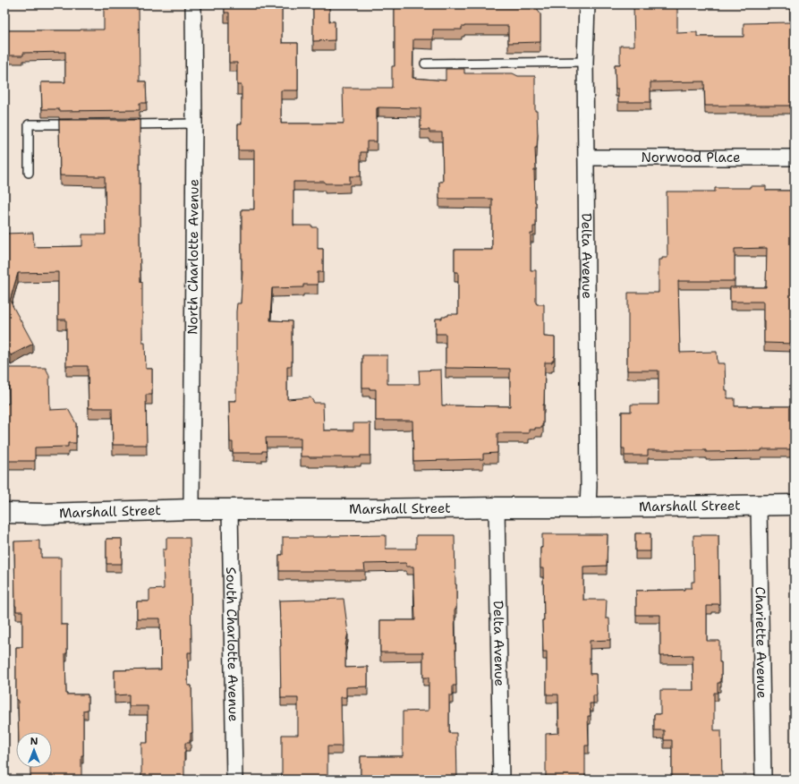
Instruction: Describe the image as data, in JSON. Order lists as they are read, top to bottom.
{
  "streets": {
    "street": [
      "Norwood Place",
      "Delta Avenue",
      "North Charlotte Avenue",
      "Marshall Street",
      "Chariette Avenue",
      "South Charlotte Avenue"
    ]
  },
  "crossings": [
    ["Norwood Place", "Delta Avenue"],
    ["Delta Avenue", "Marshall Street"],
    ["North Charlotte Avenue", "Marshall Street"],
    ["Marshall Street", "Chariette Avenue"],
    ["Marshall Street", "South Charlotte Avenue"]
  ],
  "north": "top"
}
